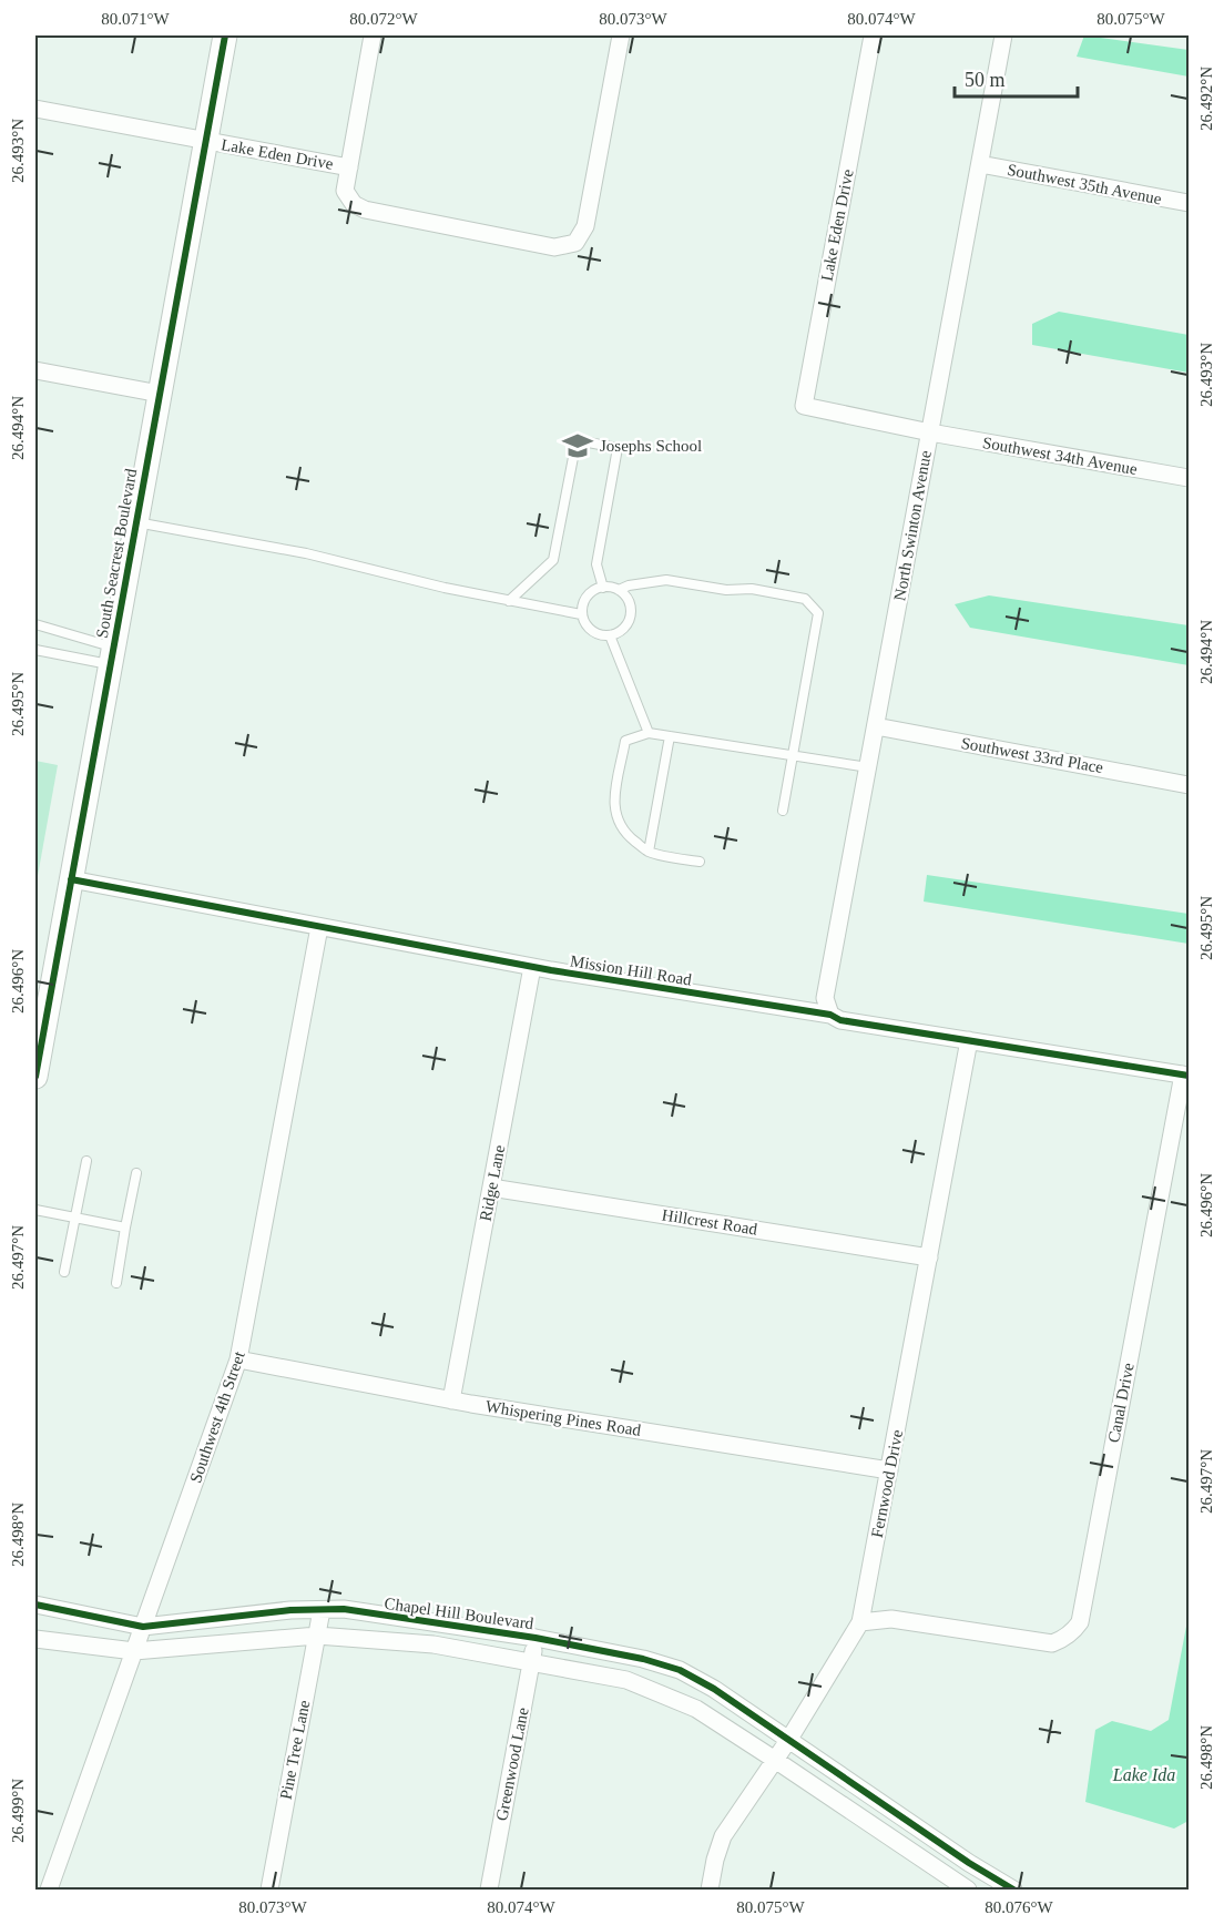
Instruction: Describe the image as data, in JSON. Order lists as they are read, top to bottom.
{
  "streets": {
    "street": [
      "Lake Eden Drive",
      "Southwest 35th Avenue",
      "Southwest 34th Avenue",
      "North Swinton Avenue",
      "South Seacrest Boulevard",
      "Southwest 33rd Place",
      "Mission Hill Road",
      "Ridge Lane",
      "Hillcrest Road",
      "Canal Drive",
      "Southwest 4th Street",
      "Whispering Pines Road",
      "Fernwood Drive",
      "Chapel Hill Boulevard",
      "Pine Tree Lane",
      "Greenwood Lane"
    ]
  },
  "crossings": [
    ["Lake Eden Drive", "Southwest 34th Avenue"],
    ["Lake Eden Drive", "North Swinton Avenue"],
    ["Lake Eden Drive", "South Seacrest Boulevard"],
    ["Southwest 35th Avenue", "North Swinton Avenue"],
    ["Southwest 34th Avenue", "North Swinton Avenue"],
    ["North Swinton Avenue", "Southwest 33rd Place"],
    ["North Swinton Avenue", "Mission Hill Road"],
    ["South Seacrest Boulevard", "Mission Hill Road"],
    ["Mission Hill Road", "Ridge Lane"],
    ["Mission Hill Road", "Canal Drive"],
    ["Mission Hill Road", "Southwest 4th Street"],
    ["Mission Hill Road", "Fernwood Drive"],
    ["Ridge Lane", "Hillcrest Road"],
    ["Ridge Lane", "Whispering Pines Road"],
    ["Hillcrest Road", "Fernwood Drive"],
    ["Canal Drive", "Fernwood Drive"],
    ["Southwest 4th Street", "Whispering Pines Road"],
    ["Southwest 4th Street", "Chapel Hill Boulevard"],
    ["Whispering Pines Road", "Fernwood Drive"],
    ["Fernwood Drive", "Chapel Hill Boulevard"],
    ["Chapel Hill Boulevard", "Pine Tree Lane"],
    ["Chapel Hill Boulevard", "Greenwood Lane"]
  ],
  "water": ["Lake Ida"],
  "places": {
    "school or university": ["Josephs School"]
  },
  "scale_bar": "50 m",
  "coordinates": [
    "80.071°W",
    "80.072°W",
    "80.073°W",
    "80.074°W",
    "80.075°W",
    "26.492°N",
    "26.493°N",
    "26.494°N",
    "26.495°N",
    "26.496°N",
    "26.497°N",
    "26.498°N",
    "26.499°N",
    "80.076°W"
  ]
}
